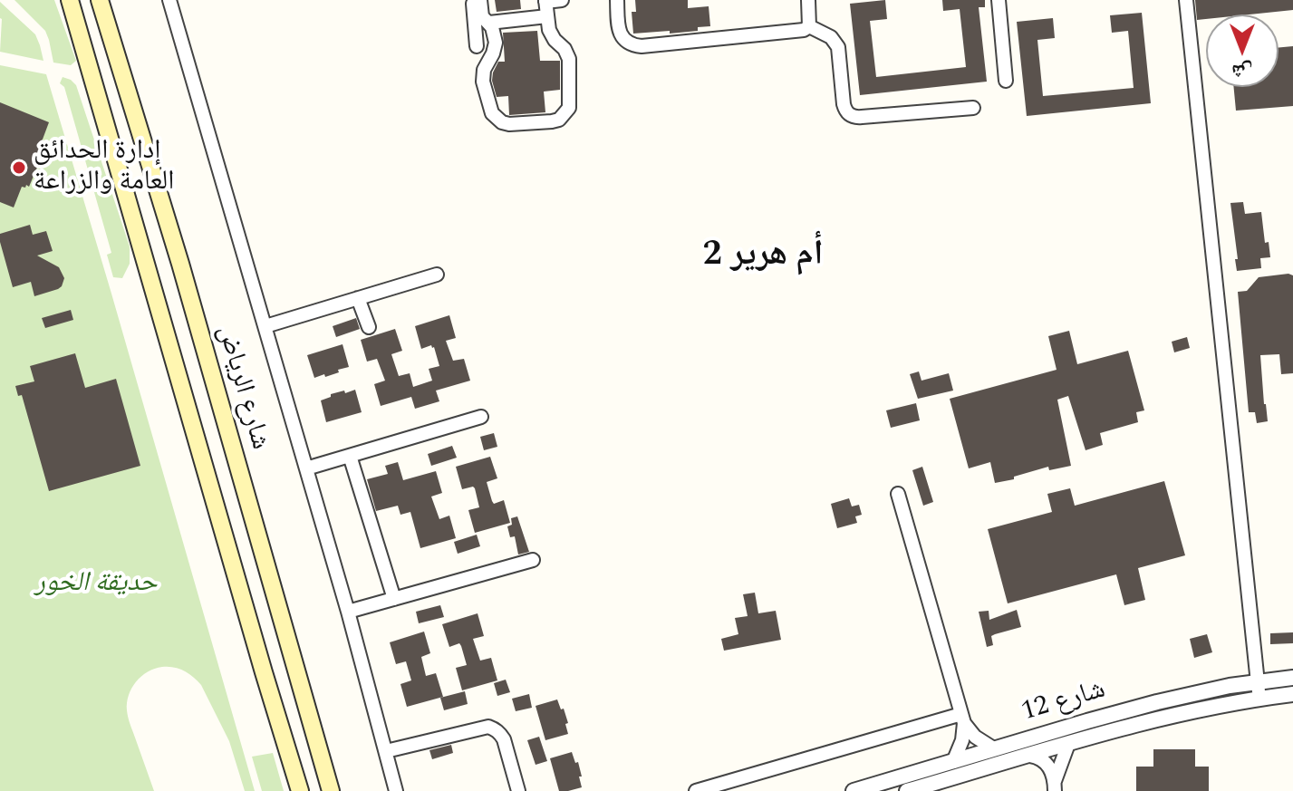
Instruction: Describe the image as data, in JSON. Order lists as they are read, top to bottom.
{
  "streets": {
    "main road": ["شارع الرياض"],
    "street": ["شارع 12"]
  },
  "districts": ["أم هرير 2"],
  "parks": ["حديقة الخور"],
  "places": ["إدارة الحدائق العامة والزراعة"],
  "north": "bottom"
}
